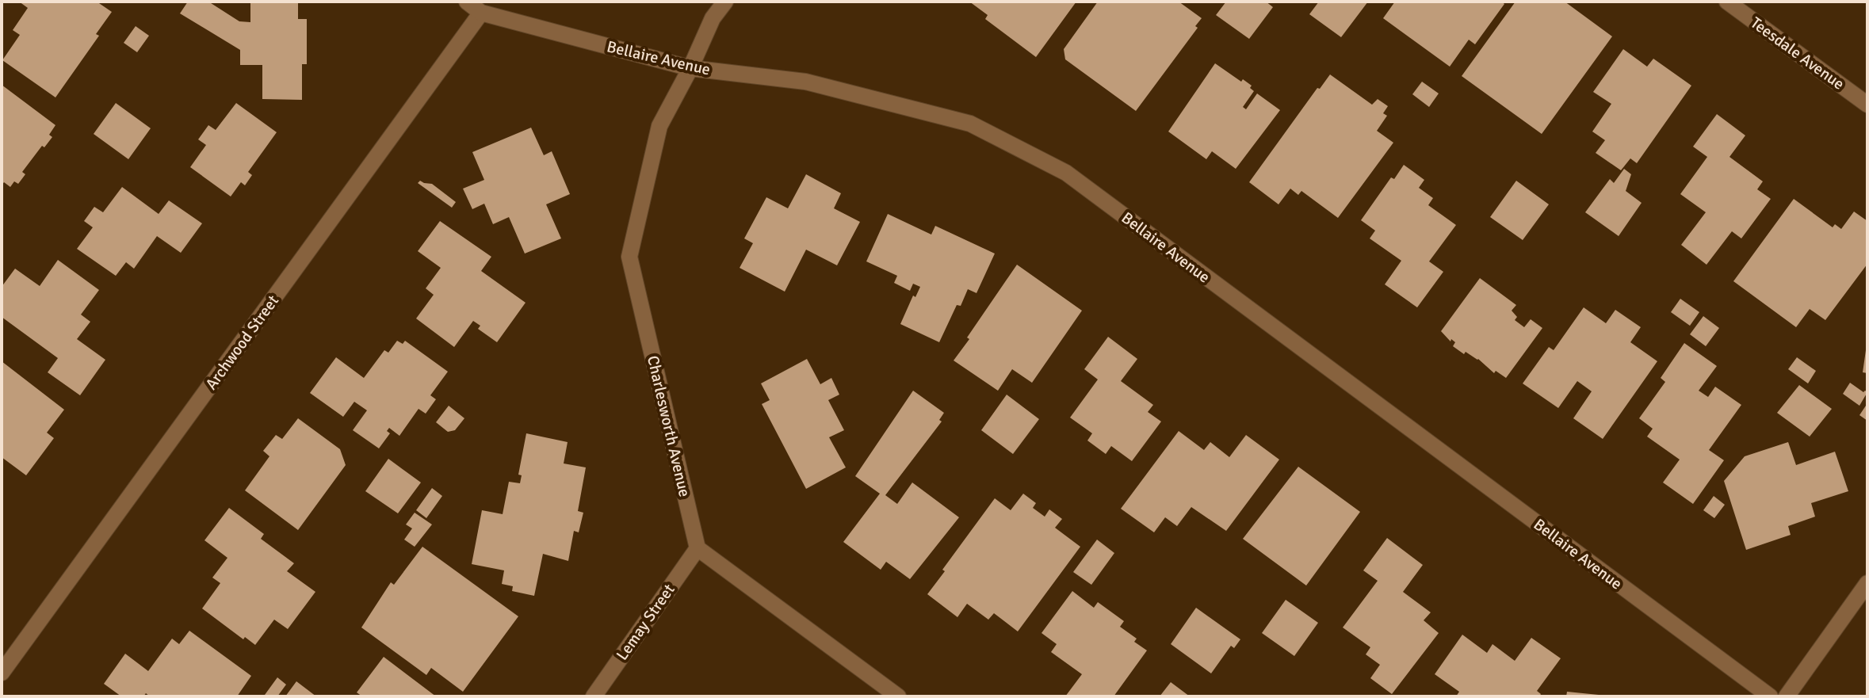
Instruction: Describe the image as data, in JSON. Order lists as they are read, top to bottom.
{
  "streets": {
    "street": [
      "Teesdale Avenue",
      "Bellaire Avenue",
      "Archwood Street",
      "Charlesworth Avenue",
      "Lemay Street"
    ]
  },
  "crossings": [
    ["Bellaire Avenue", "Archwood Street"],
    ["Bellaire Avenue", "Charlesworth Avenue"],
    ["Charlesworth Avenue", "Lemay Street"]
  ]
}
